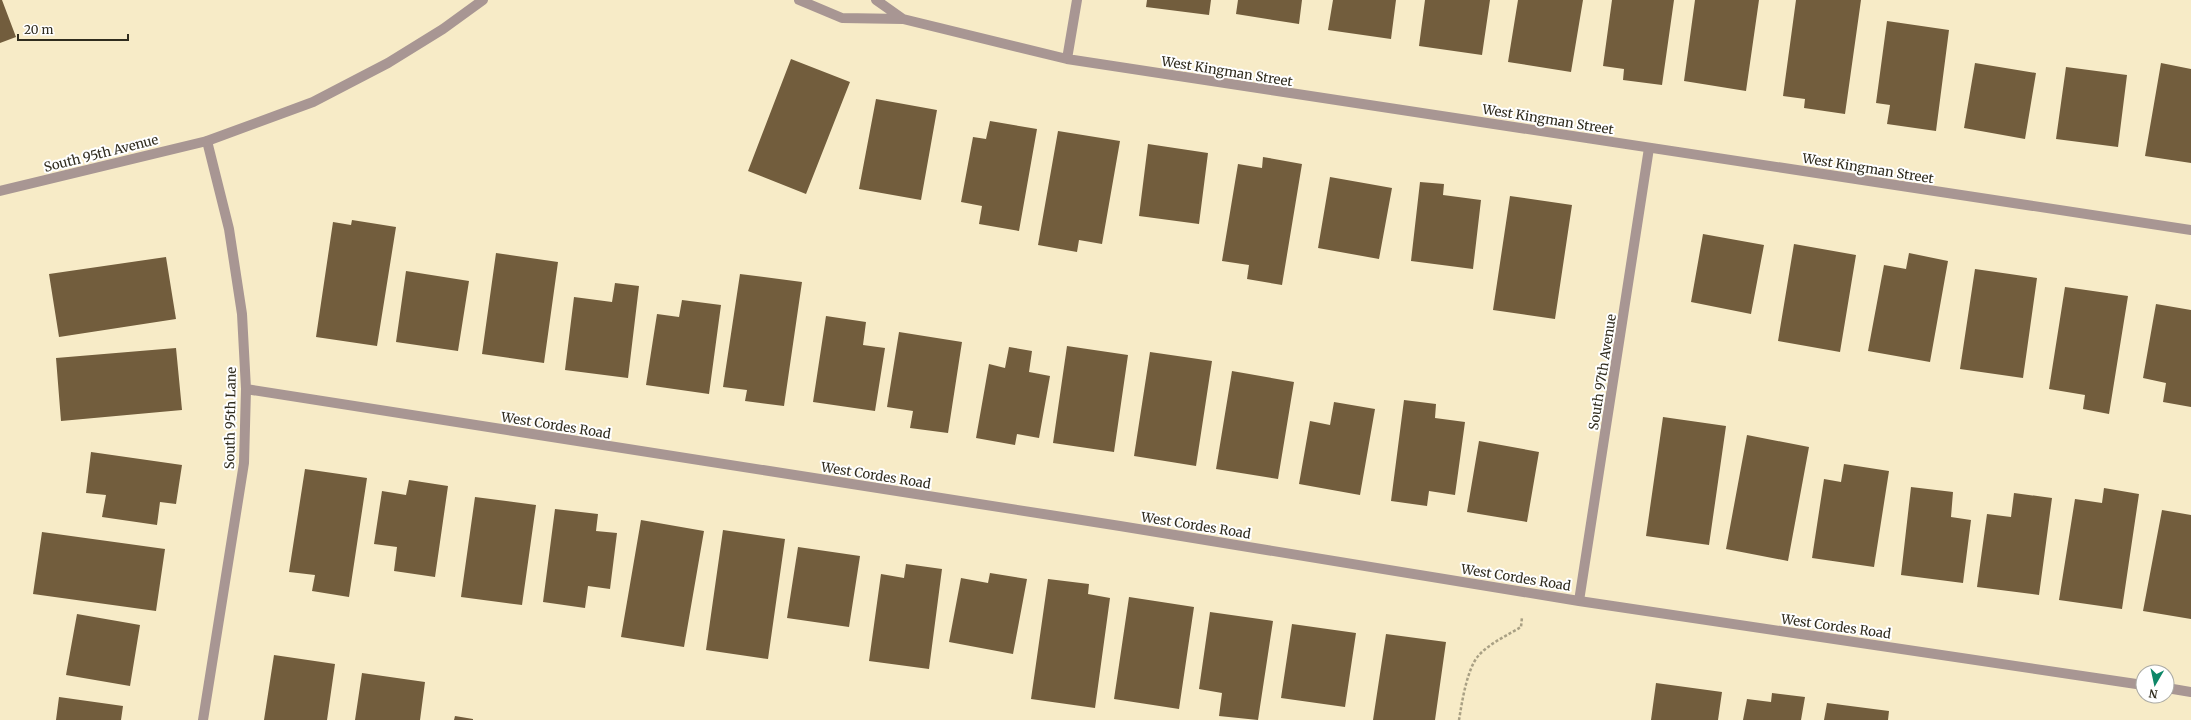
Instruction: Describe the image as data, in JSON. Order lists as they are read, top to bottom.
{
  "streets": {
    "street": [
      "West Kingman Street",
      "South 95th Avenue",
      "South 97th Avenue",
      "South 95th Lane",
      "West Cordes Road"
    ]
  },
  "crossings": [
    ["West Kingman Street", "South 97th Avenue"],
    ["South 95th Avenue", "South 95th Lane"],
    ["South 97th Avenue", "West Cordes Road"],
    ["South 95th Lane", "West Cordes Road"]
  ],
  "scale_bar": "20 m",
  "north": "bottom"
}
